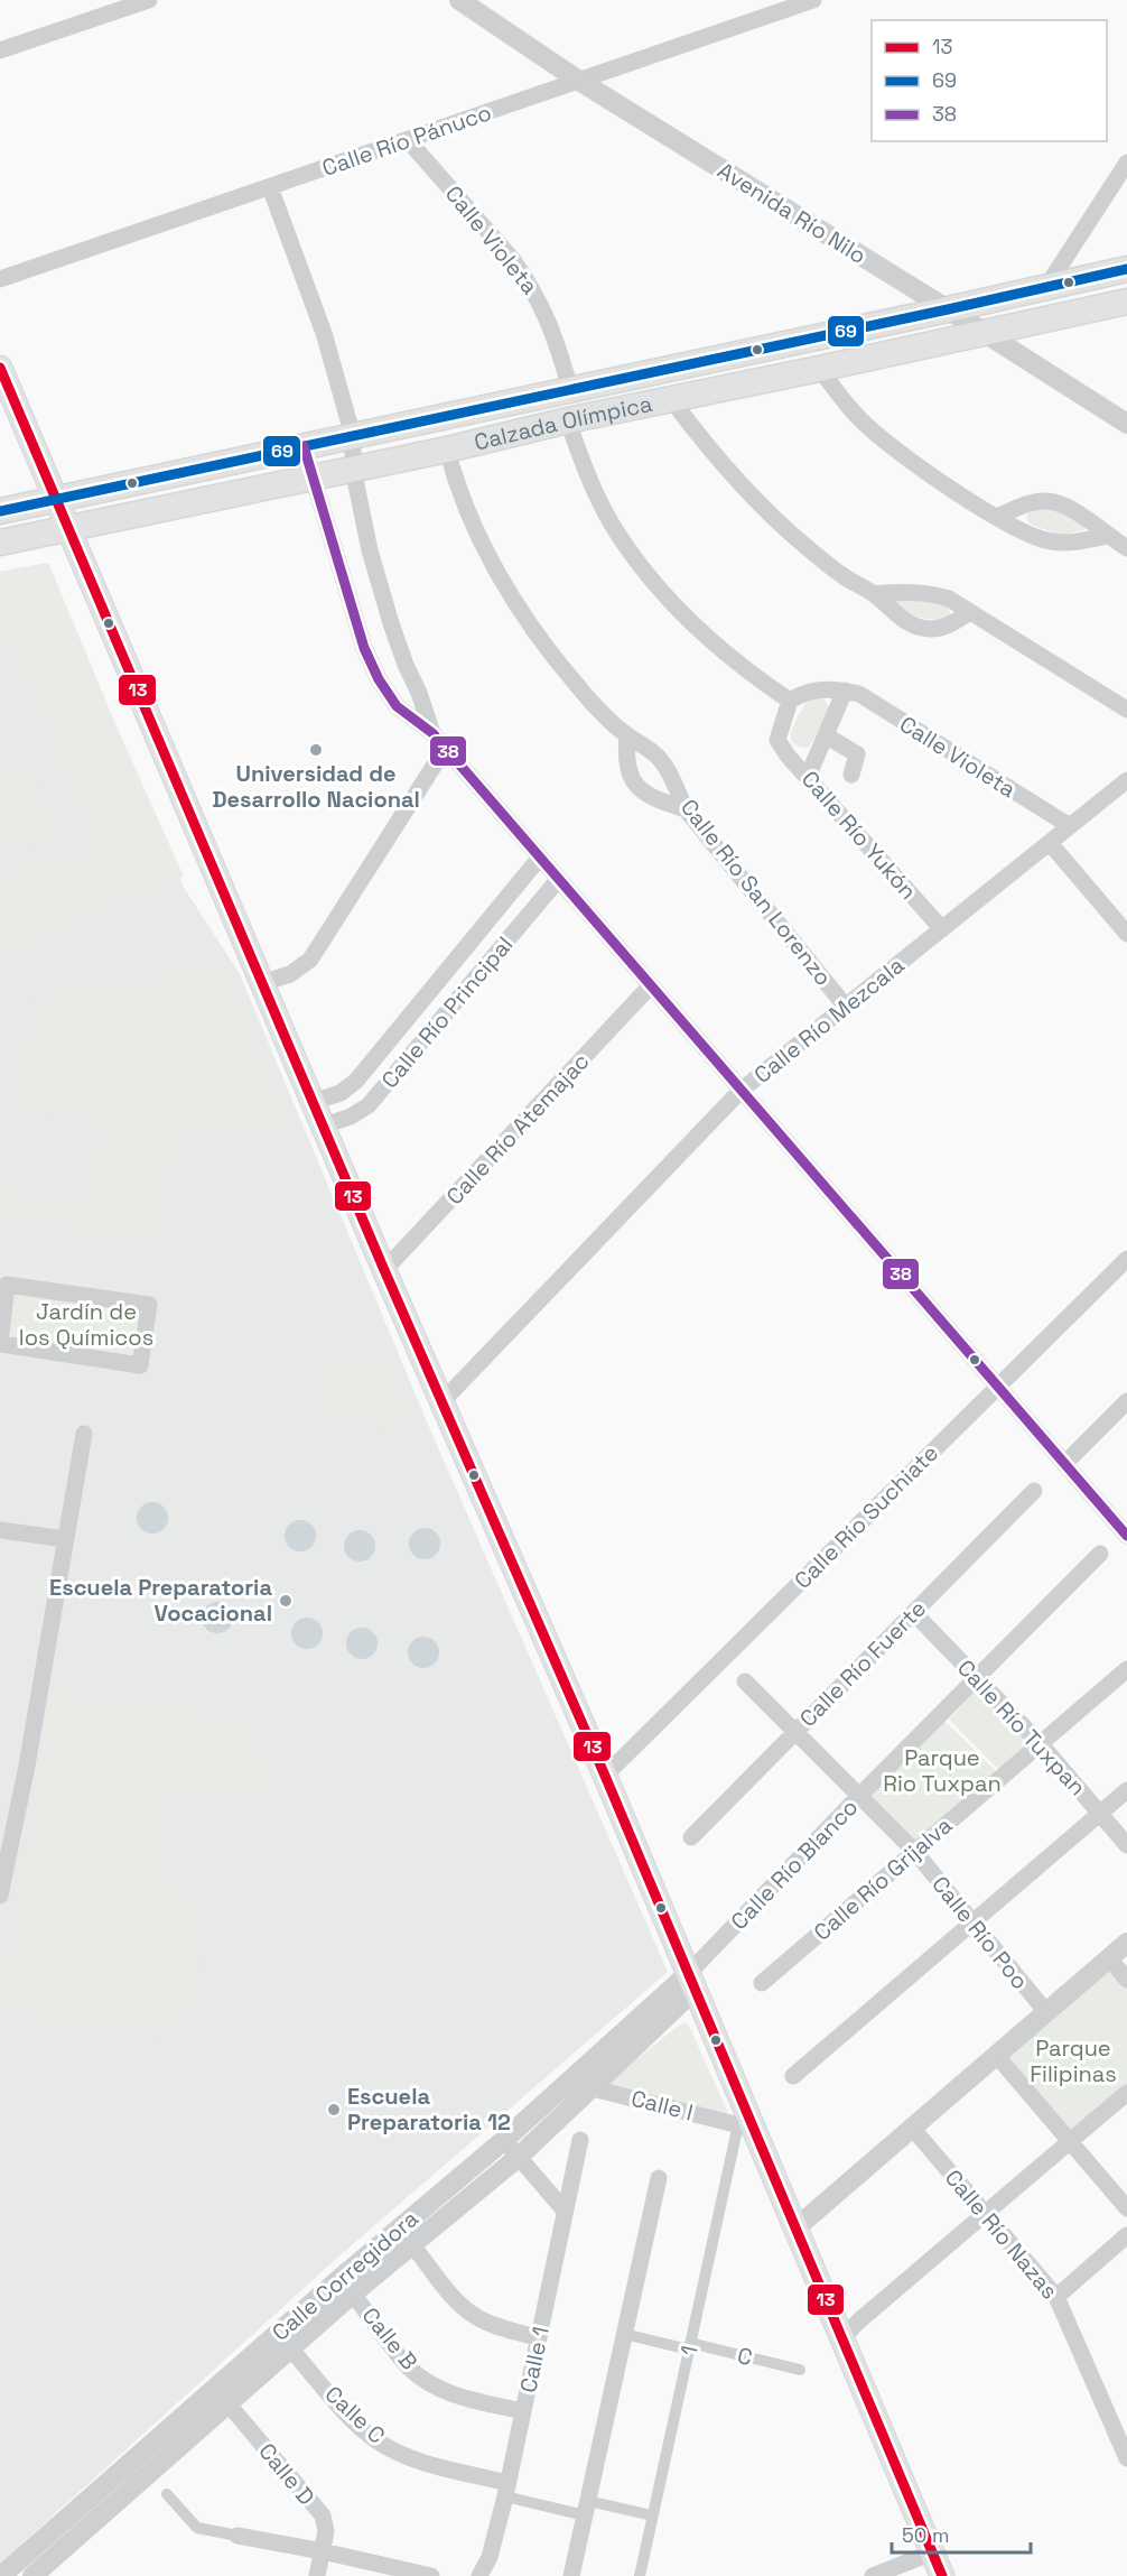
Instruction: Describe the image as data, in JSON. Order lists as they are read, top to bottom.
{
  "streets": {
    "main road": ["Calzada Olímpica"],
    "street": [
      "Calle Río Pánuco",
      "Avenida Río Nilo",
      "Calle Violeta",
      "Calle Río Yukón",
      "Calle Río San Lorenzo",
      "Calle Río Principal",
      "Calle Río Mezcala",
      "Calle Río Atemajac",
      "Calle Río Suchiate",
      "Calle Río Fuerte",
      "Calle Río Tuxpan",
      "Calle Río Blanco",
      "Calle Río Grijalva",
      "Calle Río Poo",
      "Calle I",
      "Calle Río Nazas",
      "Calle Corregidora",
      "Calle B",
      "1",
      "C",
      "Calle 1",
      "Calle C",
      "Calle D"
    ]
  },
  "crossings": [
    ["Calle Río Pánuco", "Avenida Río Nilo"],
    ["Calle Río Pánuco", "Calle Violeta"],
    ["Avenida Río Nilo", "Calzada Olímpica"],
    ["Calle Violeta", "Calzada Olímpica"],
    ["Calle Violeta", "Calle Río Mezcala"],
    ["Calzada Olímpica", "Calle Río San Lorenzo"],
    ["Calle Río Yukón", "Calle Río Mezcala"],
    ["Calle Río San Lorenzo", "Calle Río Mezcala"],
    ["Calle Río Fuerte", "Calle Río Tuxpan"],
    ["Calle Río Fuerte", "Calle Río Poo"],
    ["Calle Río Tuxpan", "Calle Río Blanco"],
    ["Calle Río Tuxpan", "Calle Río Grijalva"],
    ["Calle Río Blanco", "Calle Río Poo"],
    ["Calle Río Blanco", "Calle Corregidora"],
    ["Calle Río Grijalva", "Calle Río Poo"],
    ["Calle I", "Calle Corregidora"],
    ["Calle I", "1"],
    ["Calle Corregidora", "Calle B"],
    ["Calle Corregidora", "Calle C"],
    ["Calle Corregidora", "Calle D"],
    ["Calle B", "Calle 1"],
    ["1", "C"],
    ["Calle 1", "Calle C"]
  ],
  "parks": ["Jardín de los Químicos", "Parque Rio Tuxpan", "Parque Filipinas"],
  "places": ["Universidad de Desarrollo Nacional", "Escuela Preparatoria Vocacional", "Escuela Preparatoria 12"],
  "lines": ["transit line 69", "transit line 13", "transit line 38"],
  "legend": ["13", "69", "38"],
  "scale_bar": "50 m"
}
